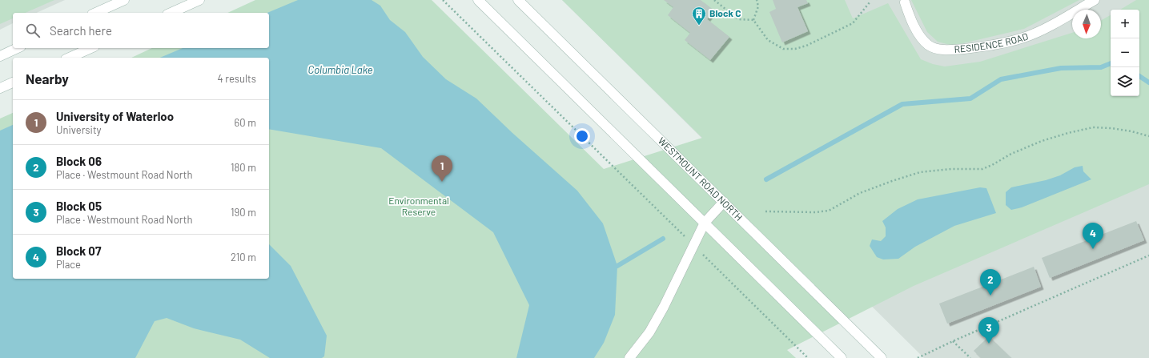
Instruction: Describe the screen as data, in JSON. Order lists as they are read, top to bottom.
{
  "streets": {
    "main road": ["RESIDENCE ROAD", "WESTMOUNT ROAD NORTH"]
  },
  "water": ["Columbia Lake"],
  "parks": ["Environmental Reserve"],
  "places": {
    "building": ["Block C"]
  },
  "north": "bottom",
  "page": {
    "map_buttons": ["+", "−"],
    "search": "Search here",
    "heading": ["Nearby", "4 results"],
    "list": [
      {
        "mark": "1",
        "name": "University of Waterloo",
        "note": "University",
        "value": "60 m"
      },
      {
        "mark": "2",
        "name": "Block 06",
        "note": "Place · Westmount Road North",
        "value": "180 m"
      },
      {
        "mark": "3",
        "name": "Block 05",
        "note": "Place · Westmount Road North",
        "value": "190 m"
      },
      {
        "mark": "4",
        "name": "Block 07",
        "note": "Place",
        "value": "210 m"
      }
    ],
    "pins": [
      "1",
      "4",
      "2",
      "3"
    ]
  }
}
